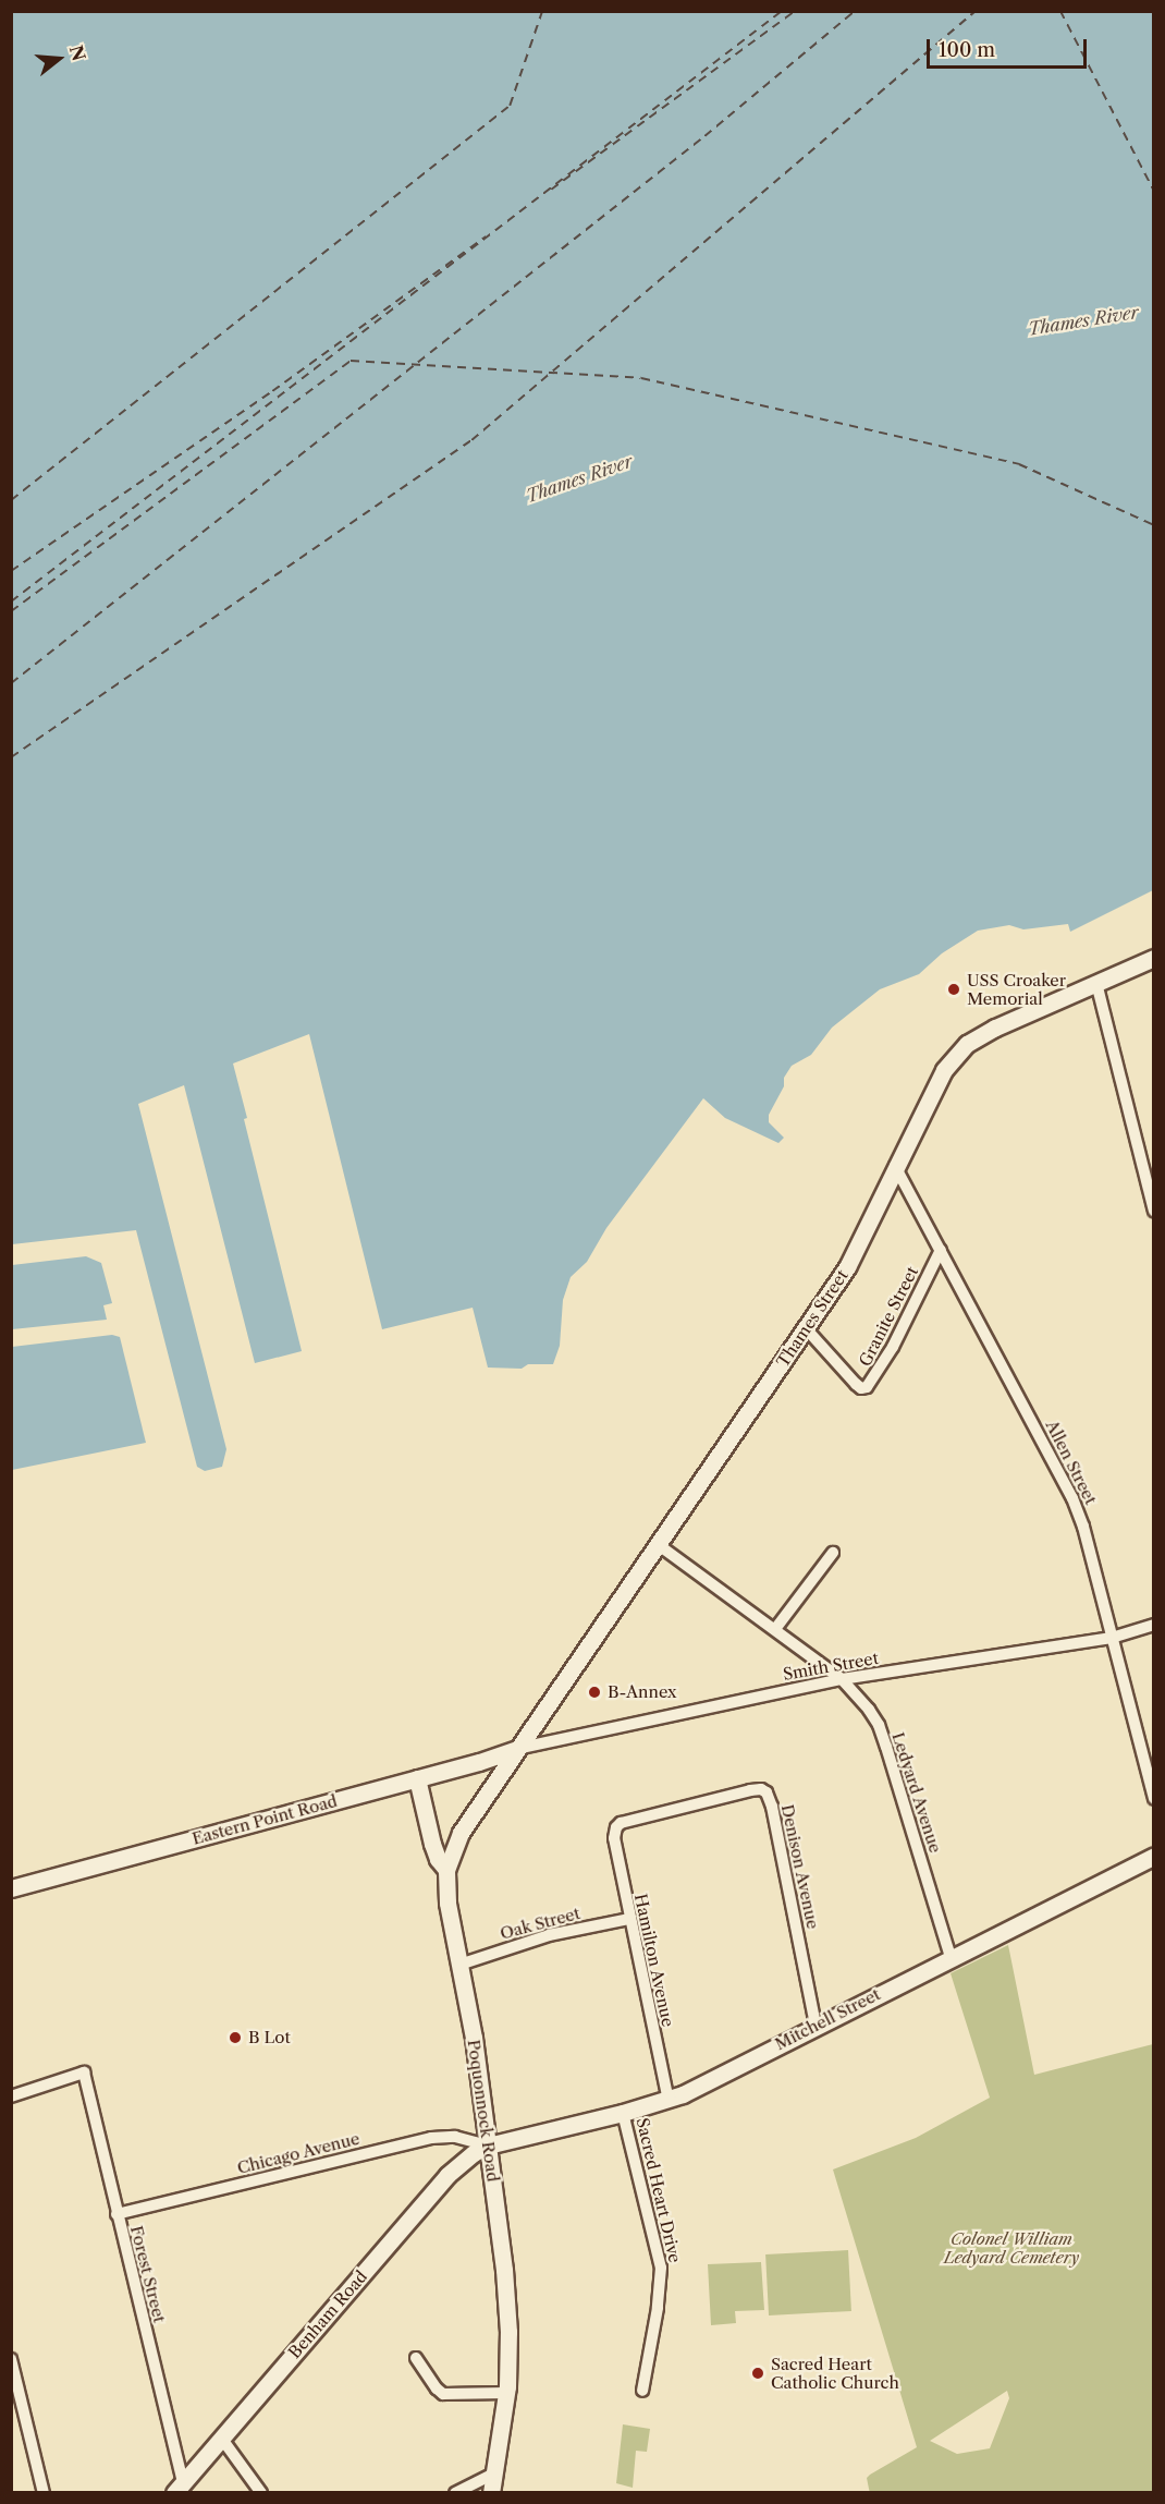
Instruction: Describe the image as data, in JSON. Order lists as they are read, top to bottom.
{
  "streets": {
    "main road": [
      "Thames Street",
      "Eastern Point Road",
      "Mitchell Street",
      "Poquonnock Road",
      "Benham Road"
    ],
    "street": [
      "Granite Street",
      "Allen Street",
      "Smith Street",
      "Ledyard Avenue",
      "Denison Avenue",
      "Oak Street",
      "Hamilton Avenue",
      "Chicago Avenue",
      "Sacred Heart Drive",
      "Forest Street"
    ]
  },
  "crossings": [
    ["Granite Street", "Thames Street"],
    ["Granite Street", "Allen Street"],
    ["Thames Street", "Allen Street"],
    ["Thames Street", "Smith Street"],
    ["Thames Street", "Ledyard Avenue"],
    ["Thames Street", "Eastern Point Road"],
    ["Thames Street", "Poquonnock Road"],
    ["Allen Street", "Smith Street"],
    ["Smith Street", "Ledyard Avenue"],
    ["Smith Street", "Eastern Point Road"],
    ["Smith Street", "Poquonnock Road"],
    ["Ledyard Avenue", "Mitchell Street"],
    ["Eastern Point Road", "Poquonnock Road"],
    ["Denison Avenue", "Hamilton Avenue"],
    ["Denison Avenue", "Mitchell Street"],
    ["Oak Street", "Hamilton Avenue"],
    ["Oak Street", "Poquonnock Road"],
    ["Hamilton Avenue", "Mitchell Street"],
    ["Mitchell Street", "Poquonnock Road"],
    ["Mitchell Street", "Chicago Avenue"],
    ["Mitchell Street", "Sacred Heart Drive"],
    ["Mitchell Street", "Benham Road"],
    ["Poquonnock Road", "Chicago Avenue"],
    ["Poquonnock Road", "Benham Road"],
    ["Chicago Avenue", "Forest Street"],
    ["Chicago Avenue", "Benham Road"],
    ["Forest Street", "Benham Road"]
  ],
  "water": ["Thames River"],
  "parks": ["Colonel William Ledyard Cemetery"],
  "places": [
    "USS Croaker Memorial",
    "B-Annex",
    "B Lot",
    "Sacred Heart Catholic Church"
  ],
  "scale_bar": "100 m",
  "north": "right"
}
